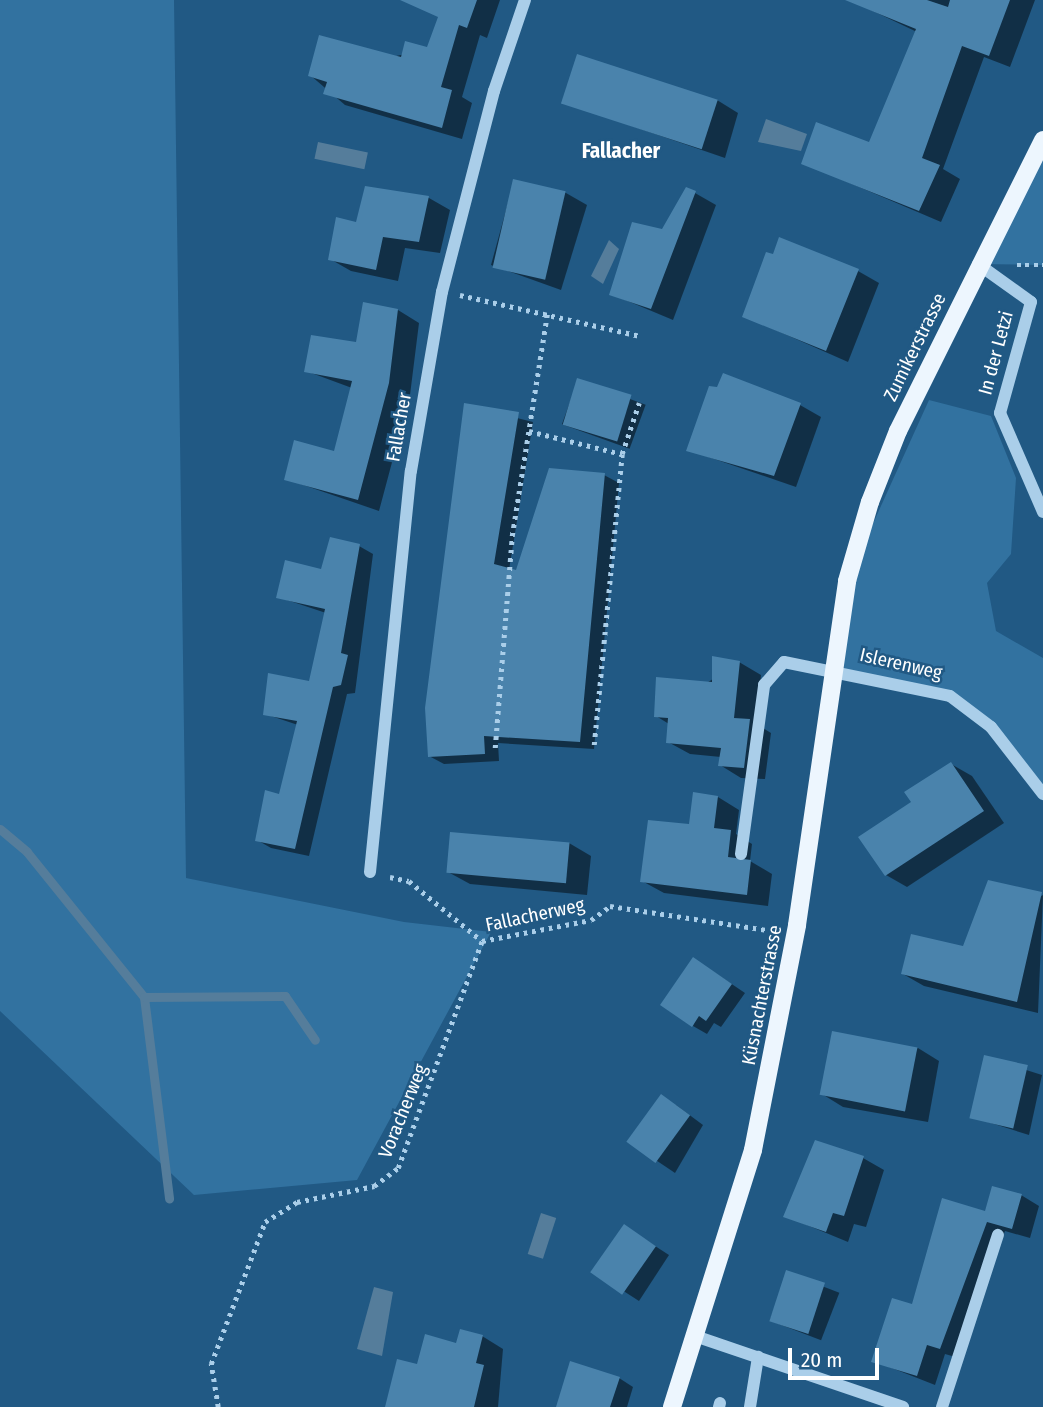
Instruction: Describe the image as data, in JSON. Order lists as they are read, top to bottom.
{
  "streets": {
    "main road": ["Zumikerstrasse", "Küsnachterstrasse"],
    "street": ["In der Letzi", "Fallacher", "Islerenweg"],
    "path": ["Fallacherweg", "Voracherweg"]
  },
  "crossings": [
    ["Zumikerstrasse", "In der Letzi"],
    ["Zumikerstrasse", "Küsnachterstrasse"],
    ["Fallacher", "Fallacherweg"],
    ["Islerenweg", "Küsnachterstrasse"],
    ["Fallacherweg", "Voracherweg"]
  ],
  "districts": ["Fallacher"],
  "scale_bar": "20 m"
}
